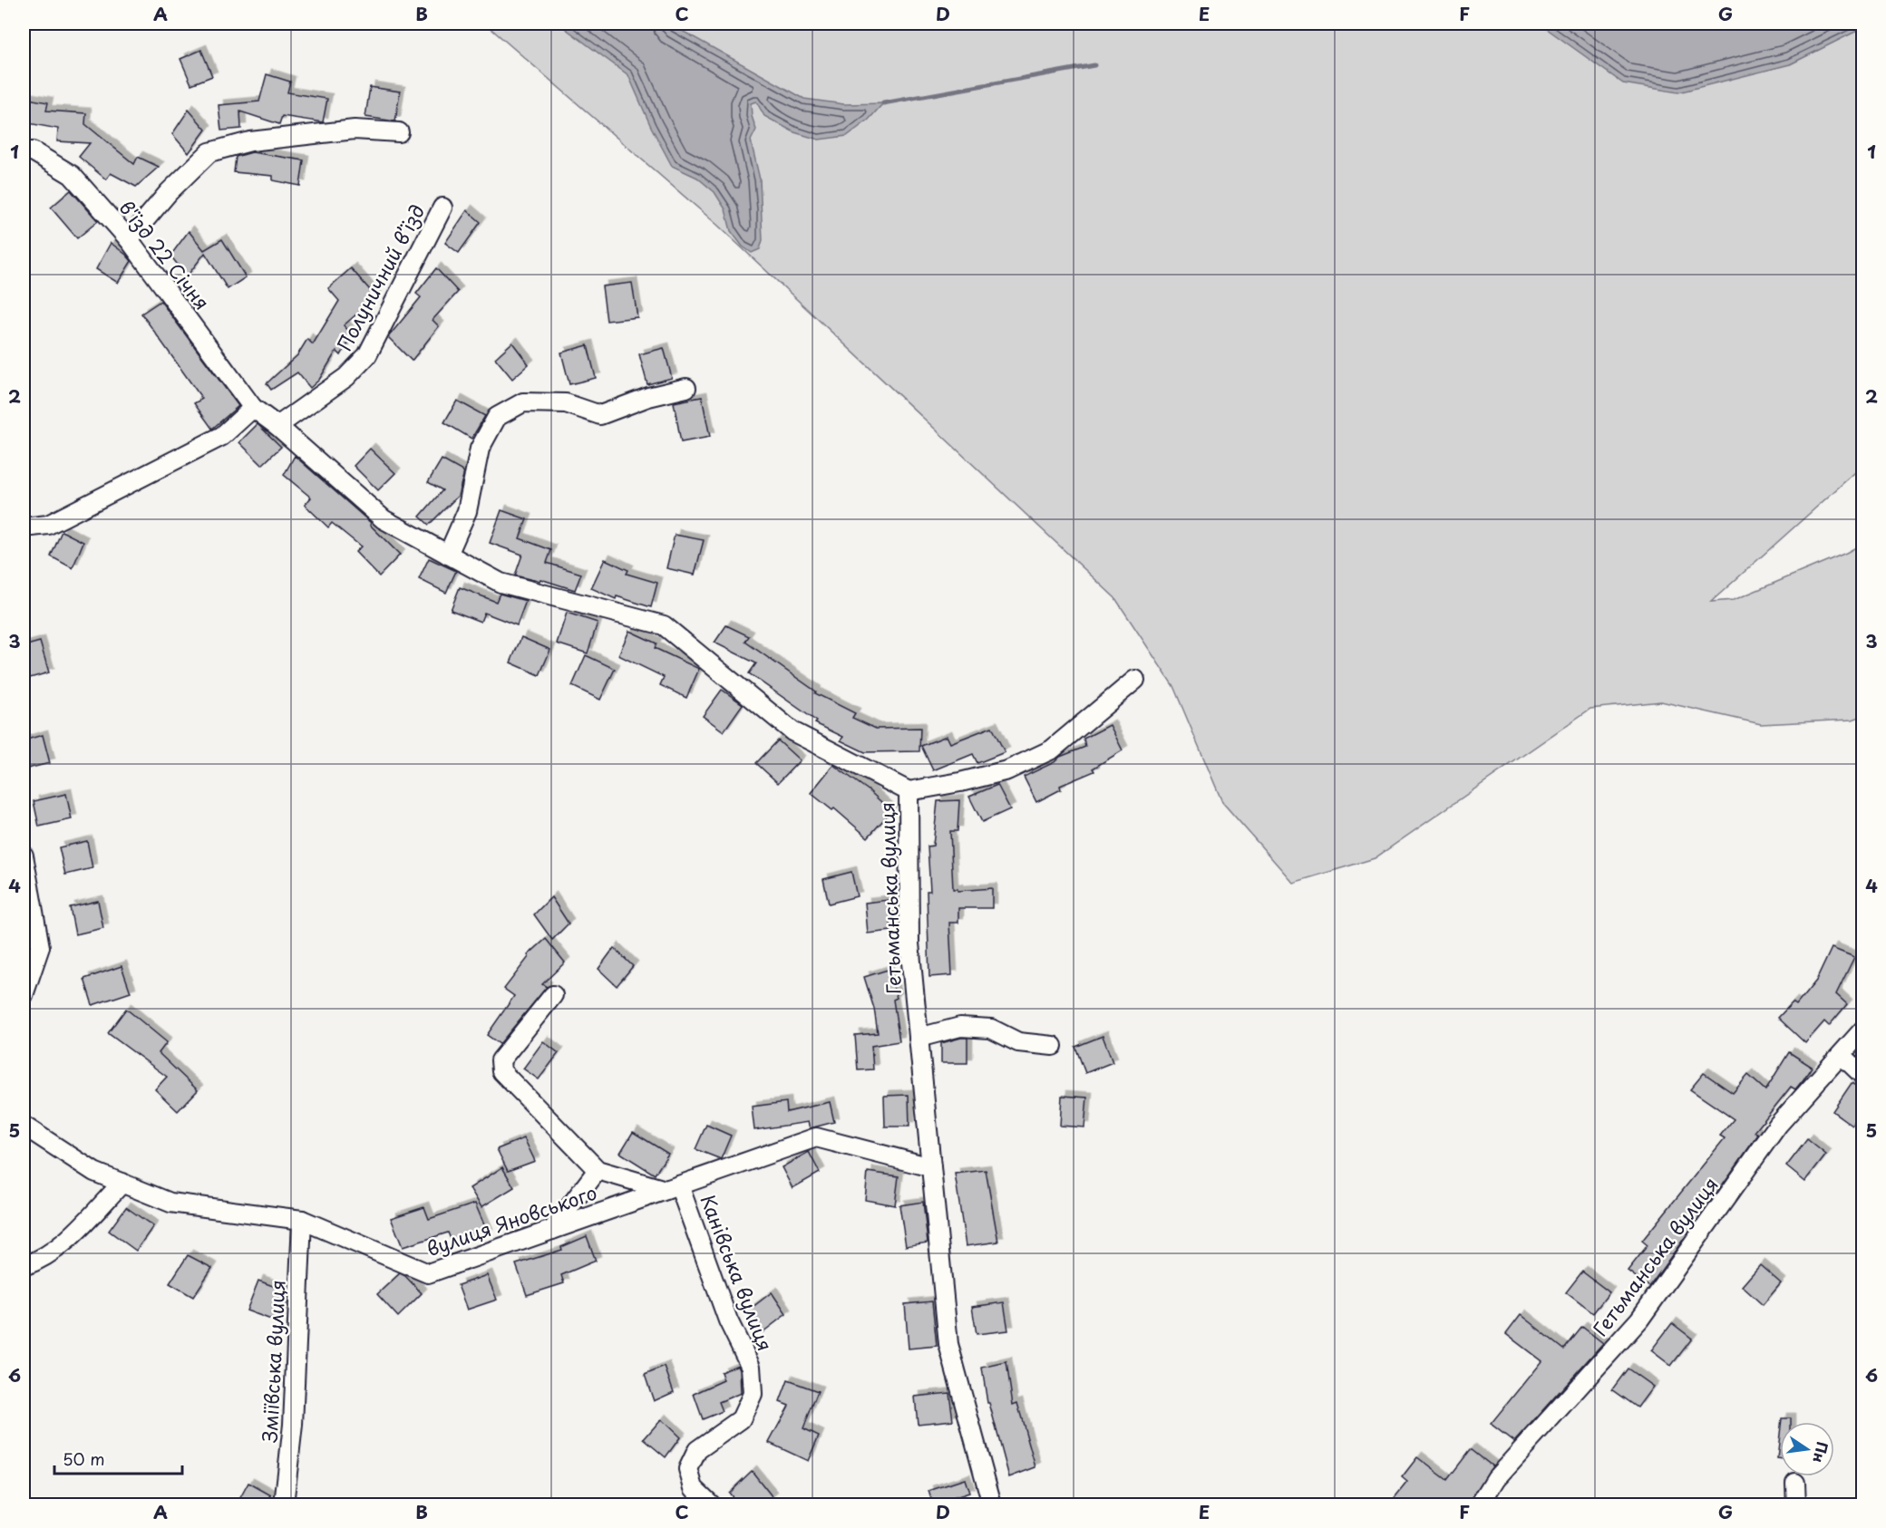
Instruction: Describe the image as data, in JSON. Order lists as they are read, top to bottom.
{
  "streets": {
    "street": [
      "в'їзд 22 Січня",
      "Полуничний в’їзд",
      "Гетьманська вулиця",
      "вулиця Яновського",
      "Канівська вулиця",
      "Зміївська вулиця"
    ]
  },
  "crossings": [
    ["в'їзд 22 Січня", "Гетьманська вулиця"],
    ["Полуничний в’їзд", "Гетьманська вулиця"],
    ["Гетьманська вулиця", "вулиця Яновського"],
    ["вулиця Яновського", "Канівська вулиця"],
    ["вулиця Яновського", "Зміївська вулиця"]
  ],
  "scale_bar": "50 m",
  "north": "right",
  "grid": {
    "columns": [
      "A",
      "B",
      "C",
      "D",
      "E",
      "F",
      "G"
    ],
    "rows": [
      "1",
      "2",
      "3",
      "4",
      "5",
      "6"
    ]
  }
}
